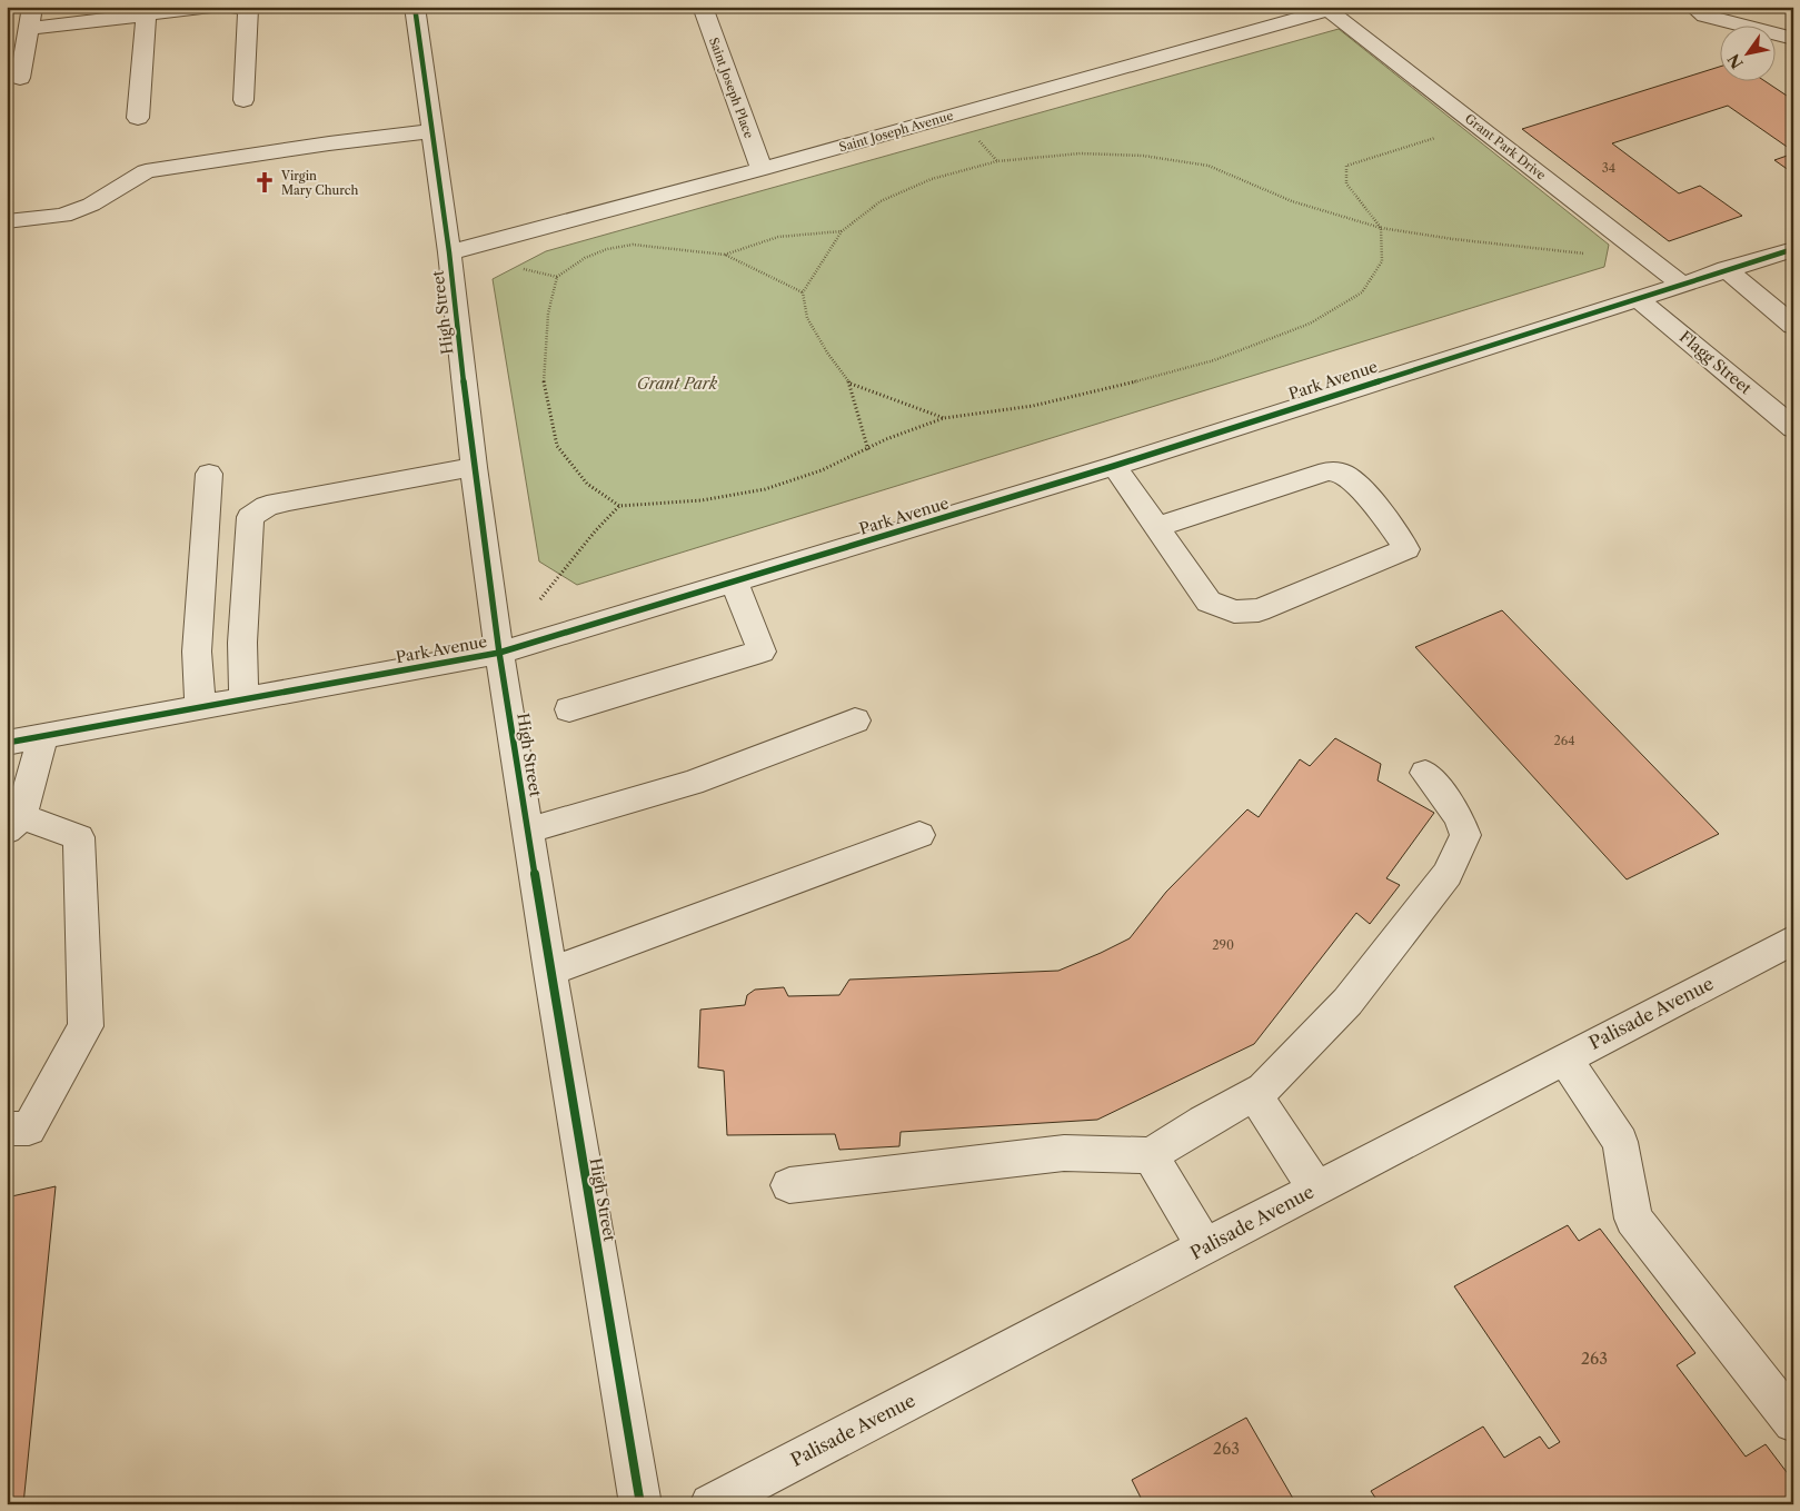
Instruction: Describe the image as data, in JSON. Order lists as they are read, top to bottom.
{
  "streets": {
    "street": [
      "Saint Joseph Place",
      "Saint Joseph Avenue",
      "Grant Park Drive",
      "High Street",
      "Flagg Street",
      "Park Avenue",
      "Palisade Avenue"
    ]
  },
  "crossings": [
    ["Saint Joseph Place", "Saint Joseph Avenue"],
    ["Saint Joseph Avenue", "Grant Park Drive"],
    ["Saint Joseph Avenue", "High Street"],
    ["Grant Park Drive", "Park Avenue"],
    ["High Street", "Park Avenue"],
    ["Flagg Street", "Park Avenue"]
  ],
  "parks": ["Grant Park"],
  "places": {
    "church": ["Virgin Mary Church"]
  },
  "house_numbers": [
    "34",
    "264",
    "290",
    "263",
    "263"
  ],
  "north": "bottom left"
}
